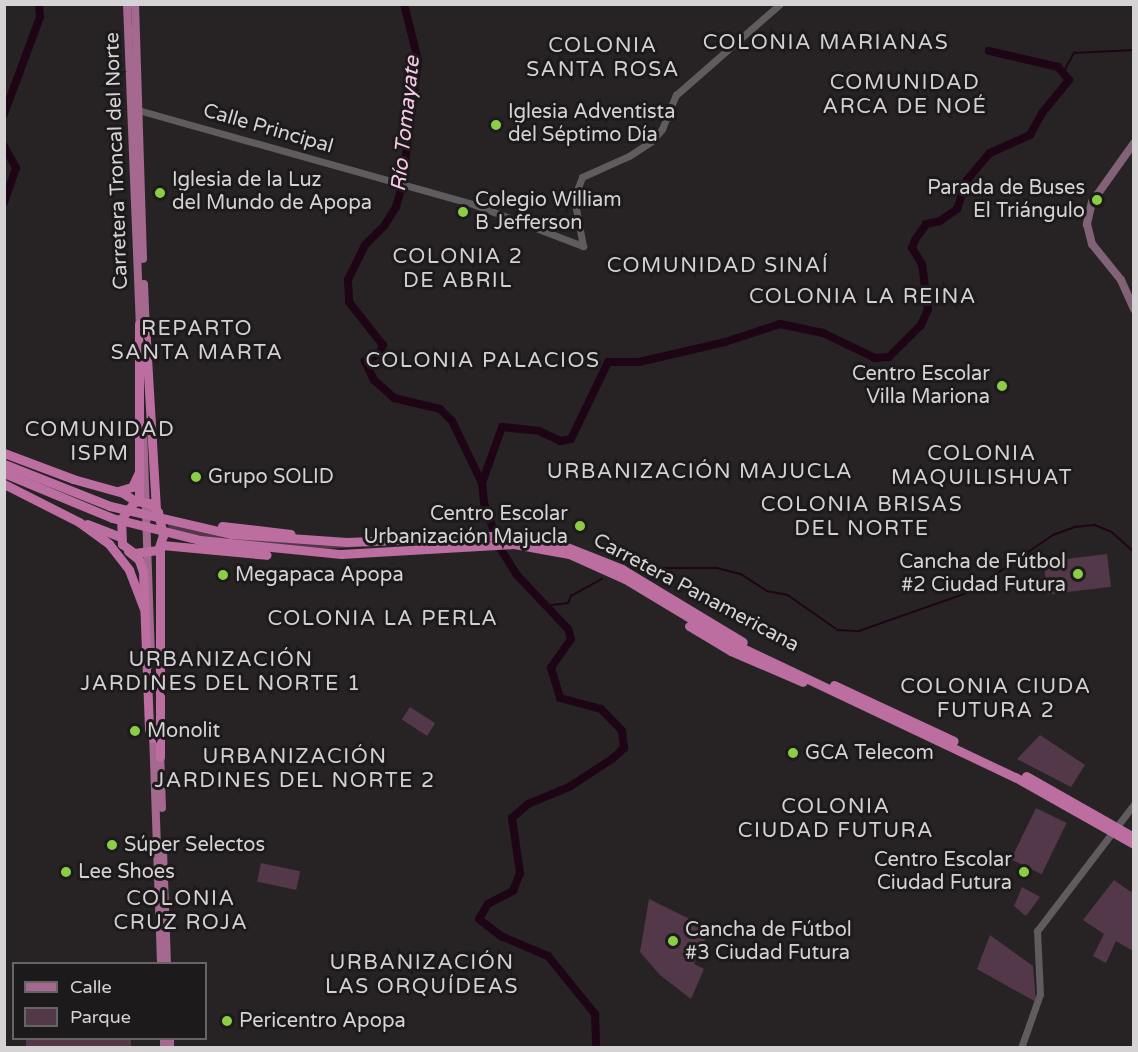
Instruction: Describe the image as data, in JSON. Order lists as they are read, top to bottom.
{
  "streets": {
    "highway": ["Carretera Panamericana"],
    "main road": ["Carretera Troncal del Norte"],
    "street": ["Calle Principal"]
  },
  "crossings": [
    ["Calle Principal", "Carretera Troncal del Norte"]
  ],
  "districts": [
    "COLONIA MARIANAS",
    "COLONIA SANTA ROSA",
    "COMUNIDAD ARCA DE NOÉ",
    "COLONIA 2 DE ABRIL",
    "COMUNIDAD SINAÍ",
    "COLONIA LA REINA",
    "REPARTO SANTA MARTA",
    "COLONIA PALACIOS",
    "COMUNIDAD ISPM",
    "COLONIA MAQUILISHUAT",
    "URBANIZACIÓN MAJUCLA",
    "COLONIA BRISAS DEL NORTE",
    "COLONIA LA PERLA",
    "URBANIZACIÓN JARDINES DEL NORTE 1",
    "COLONIA CIUDA FUTURA 2",
    "URBANIZACIÓN JARDINES DEL NORTE 2",
    "COLONIA CIUDAD FUTURA",
    "COLONIA CRUZ ROJA",
    "URBANIZACIÓN LAS ORQUÍDEAS"
  ],
  "water": ["Río Tomayate"],
  "places": [
    "Iglesia Adventista del Séptimo Día",
    "Iglesia de la Luz del Mundo de Apopa",
    "Parada de Buses El Triángulo",
    "Colegio William B Jefferson",
    "Centro Escolar Villa Mariona",
    "Grupo SOLID",
    "Centro Escolar Urbanización Majucla",
    "Cancha de Fútbol #2 Ciudad Futura",
    "Megapaca Apopa",
    "Monolit",
    "GCA Telecom",
    "Súper Selectos",
    "Lee Shoes",
    "Centro Escolar Ciudad Futura",
    "Cancha de Fútbol #3 Ciudad Futura",
    "Pericentro Apopa"
  ],
  "legend": ["Calle", "Parque"]
}
